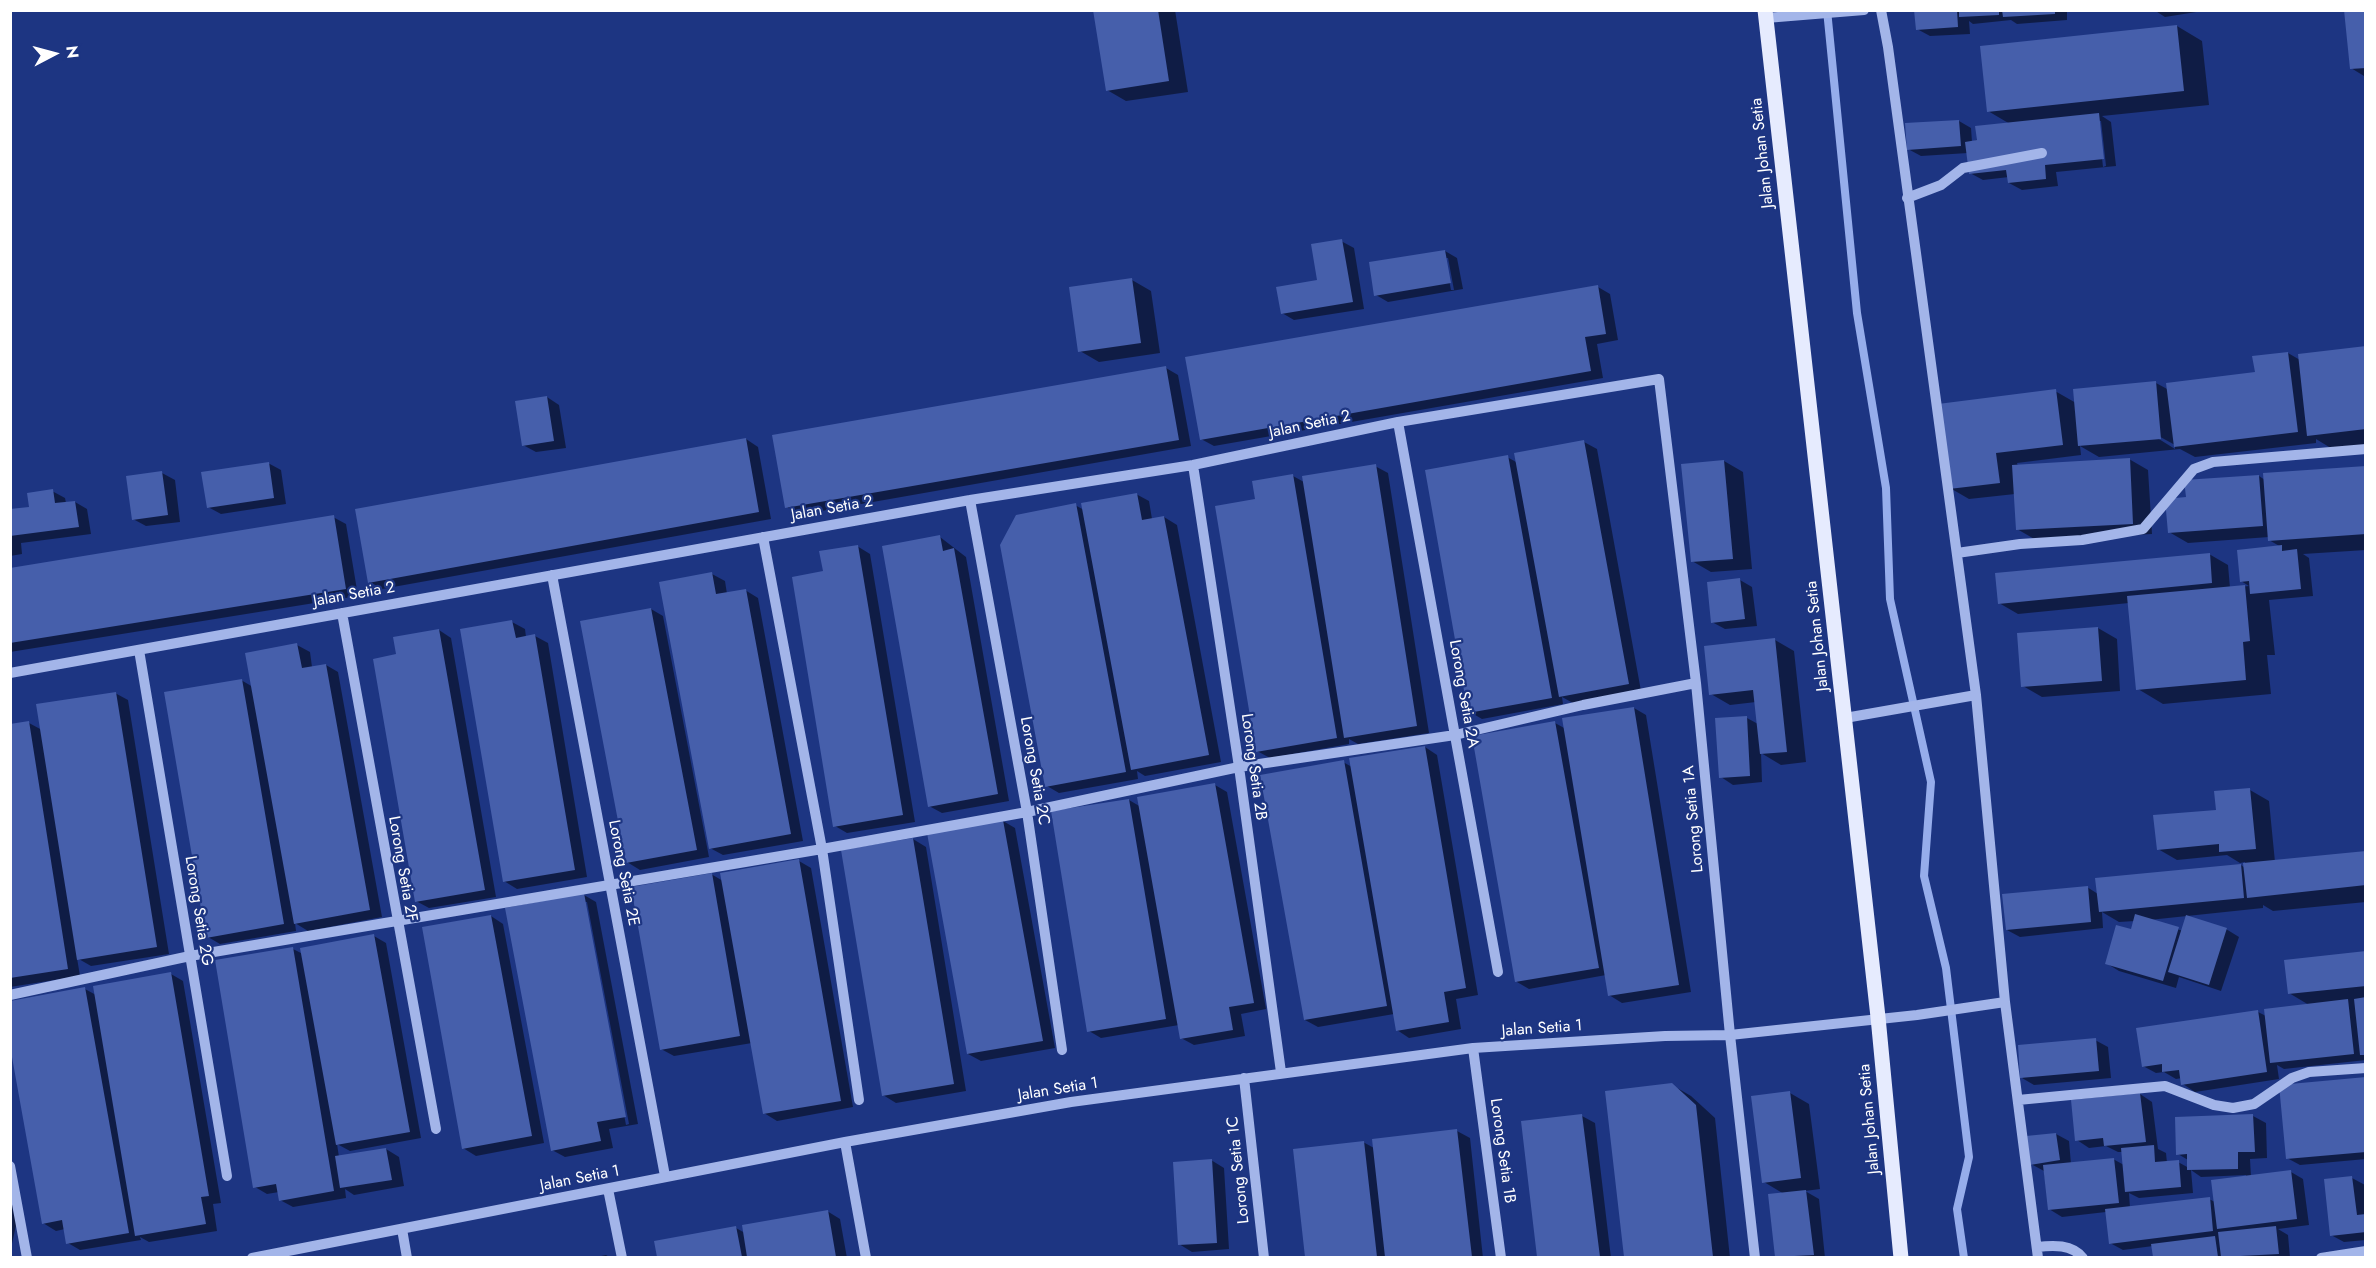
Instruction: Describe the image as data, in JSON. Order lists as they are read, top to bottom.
{
  "streets": {
    "main road": ["Jalan Johan Setia"],
    "street": [
      "Jalan Setia 2",
      "Lorong Setia 2A",
      "Lorong Setia 2B",
      "Lorong Setia 2C",
      "Lorong Setia 1A",
      "Lorong Setia 2F",
      "Lorong Setia 2E",
      "Lorong Setia 2G",
      "Jalan Setia 1",
      "Lorong Setia 1B",
      "Lorong Setia 1C"
    ]
  },
  "crossings": [
    ["Jalan Johan Setia", "Jalan Setia 1"],
    ["Jalan Setia 2", "Lorong Setia 2A"],
    ["Jalan Setia 2", "Lorong Setia 2B"],
    ["Jalan Setia 2", "Lorong Setia 2C"],
    ["Jalan Setia 2", "Lorong Setia 1A"],
    ["Jalan Setia 2", "Lorong Setia 2F"],
    ["Jalan Setia 2", "Lorong Setia 2E"],
    ["Jalan Setia 2", "Lorong Setia 2G"],
    ["Lorong Setia 2B", "Jalan Setia 1"],
    ["Lorong Setia 1A", "Jalan Setia 1"],
    ["Lorong Setia 2E", "Jalan Setia 1"],
    ["Jalan Setia 1", "Lorong Setia 1B"],
    ["Jalan Setia 1", "Lorong Setia 1C"]
  ],
  "north": "right"
}
